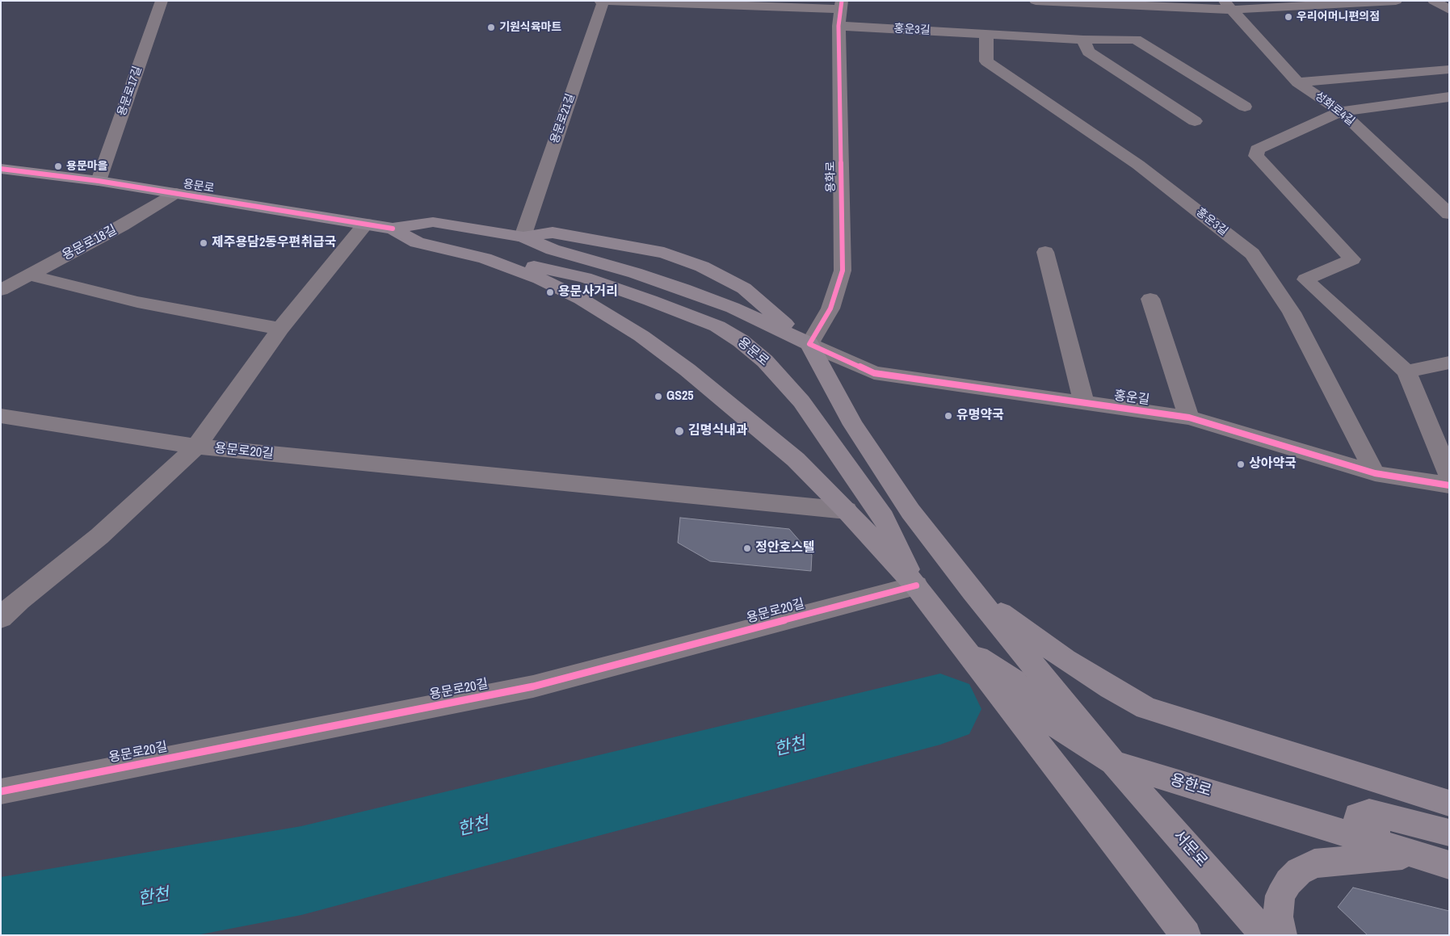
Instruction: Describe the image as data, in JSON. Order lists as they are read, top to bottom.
{
  "streets": {
    "main road": ["용문로", "용한로", "서문로"],
    "street": [
      "홍운3길",
      "용문로17길",
      "성화로4길",
      "용문로21길",
      "용화로",
      "용문로18길",
      "홍운길",
      "용문로20길"
    ]
  },
  "crossings": [
    ["홍운3길", "용화로"],
    ["홍운3길", "홍운길"],
    ["용문로17길", "용문로"],
    ["용문로21길", "용문로"],
    ["용화로", "용문로"],
    ["용화로", "홍운길"],
    ["용문로", "용문로18길"],
    ["용문로", "홍운길"],
    ["용문로", "용문로20길"],
    ["용문로", "서문로"],
    ["용한로", "서문로"]
  ],
  "water": ["한천"],
  "places": [
    "우리어머니편의점",
    "기원식육마트",
    "용문마을",
    "제주용담2동우편취급국",
    "용문사거리",
    "GS25",
    "유명약국",
    "김명식내과",
    "상아약국",
    "정안호스텔"
  ]
}
